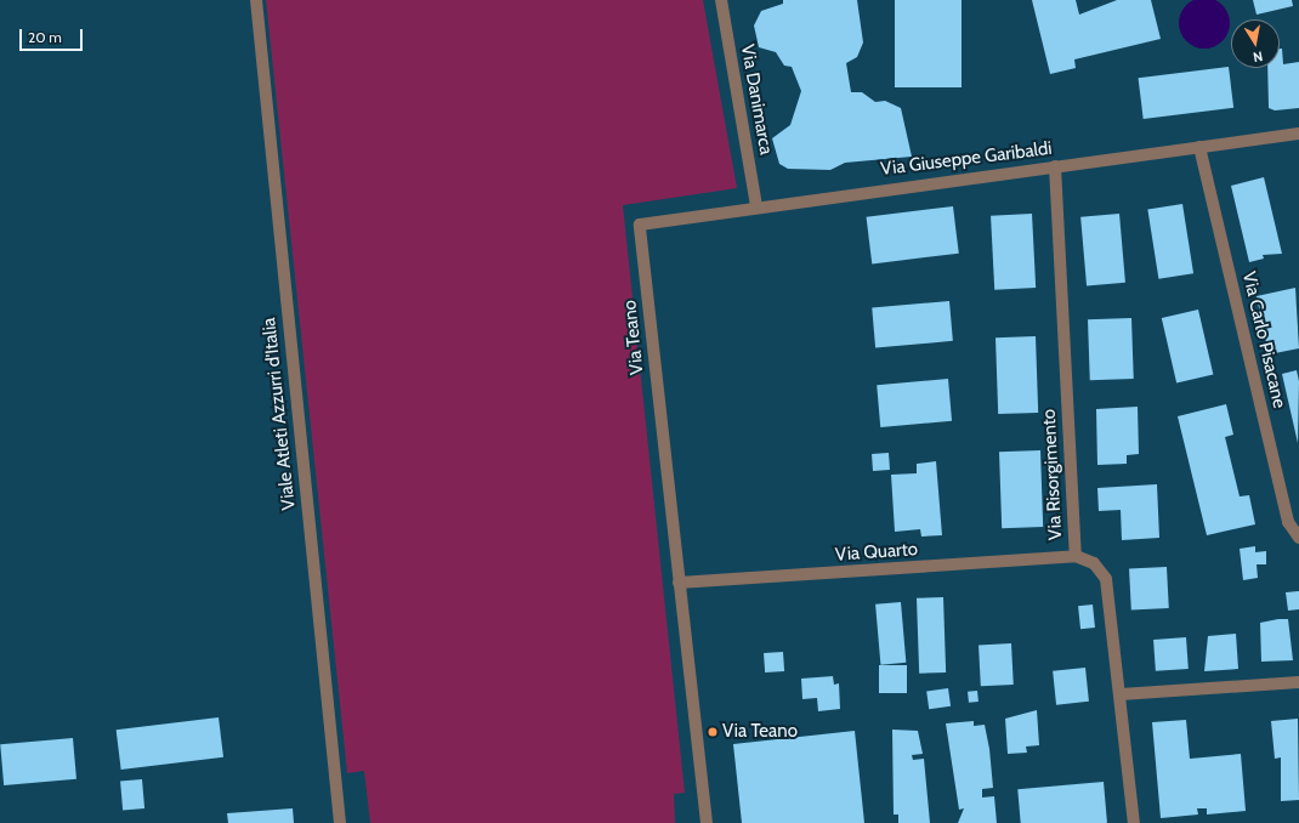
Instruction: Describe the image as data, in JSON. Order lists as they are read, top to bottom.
{
  "streets": {
    "street": [
      "Via Danimarca",
      "Via Giuseppe Garibaldi",
      "Via Teano",
      "Via Carlo Pisacane",
      "Viale Atleti Azzurri d'Italia",
      "Via Risorgimento",
      "Via Quarto"
    ]
  },
  "crossings": [
    ["Via Danimarca", "Via Giuseppe Garibaldi"],
    ["Via Giuseppe Garibaldi", "Via Teano"],
    ["Via Giuseppe Garibaldi", "Via Carlo Pisacane"],
    ["Via Giuseppe Garibaldi", "Via Risorgimento"],
    ["Via Teano", "Via Quarto"],
    ["Via Risorgimento", "Via Quarto"]
  ],
  "places": ["Via Teano"],
  "scale_bar": "20 m",
  "north": "bottom"
}
